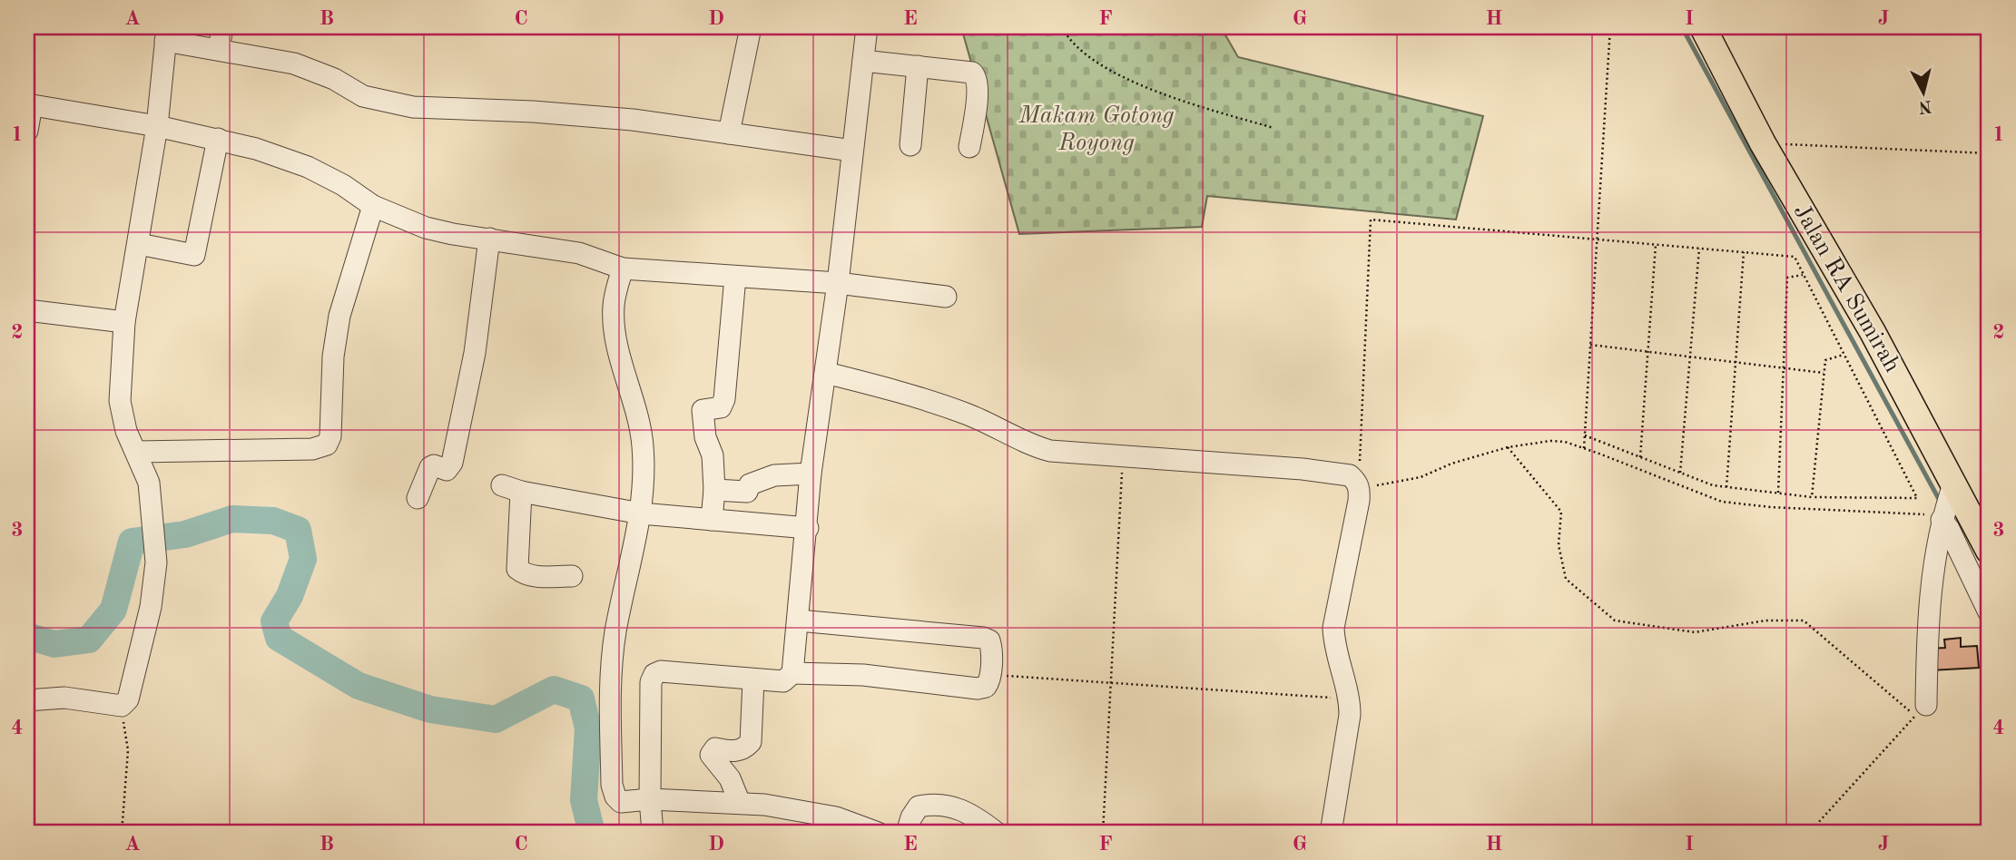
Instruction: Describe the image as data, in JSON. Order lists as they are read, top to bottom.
{
  "streets": {
    "main road": ["Jalan RA Sumirah"]
  },
  "parks": ["Makam Gotong Royong"],
  "north": "bottom",
  "grid": {
    "columns": [
      "A",
      "B",
      "C",
      "D",
      "E",
      "F",
      "G",
      "H",
      "I",
      "J"
    ],
    "rows": [
      "1",
      "2",
      "3",
      "4"
    ]
  }
}
